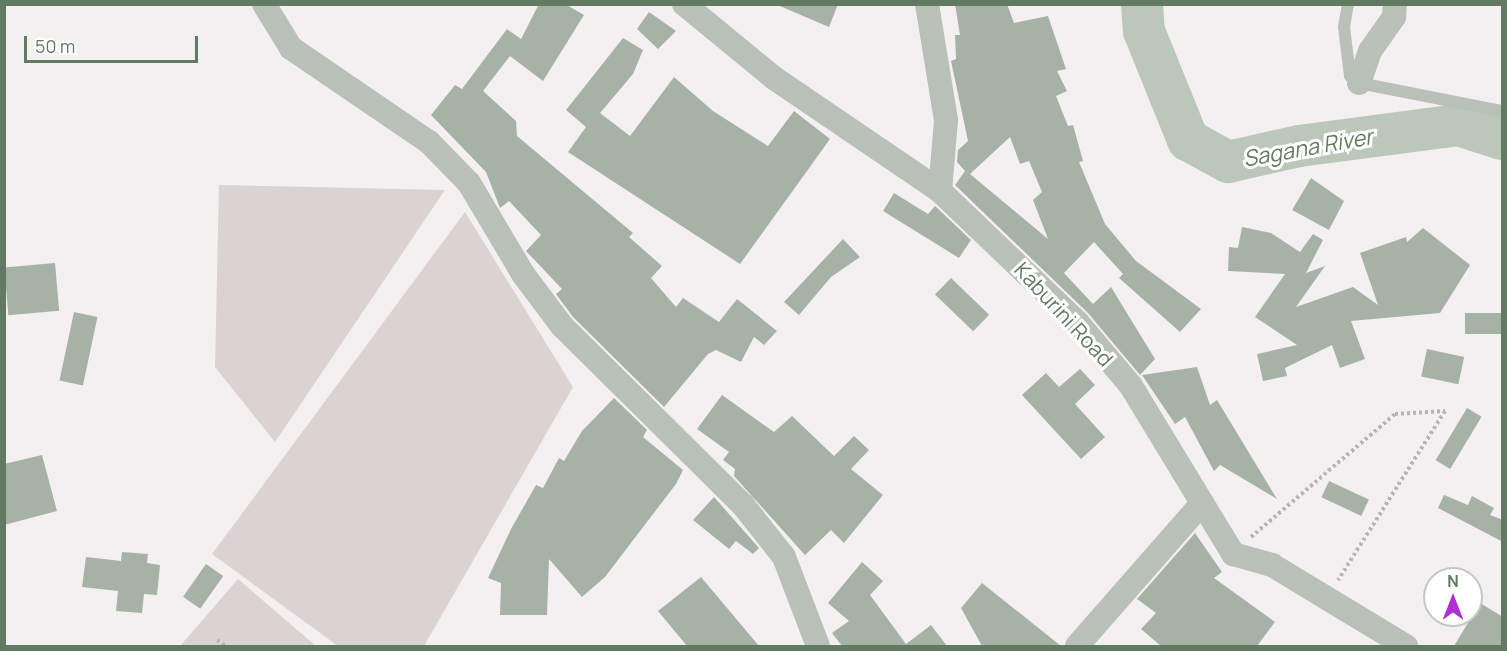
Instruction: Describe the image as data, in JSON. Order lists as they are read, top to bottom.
{
  "streets": {
    "street": ["Kaburini Road"]
  },
  "water": ["Sagana River"],
  "scale_bar": "50 m",
  "north": "top"
}
